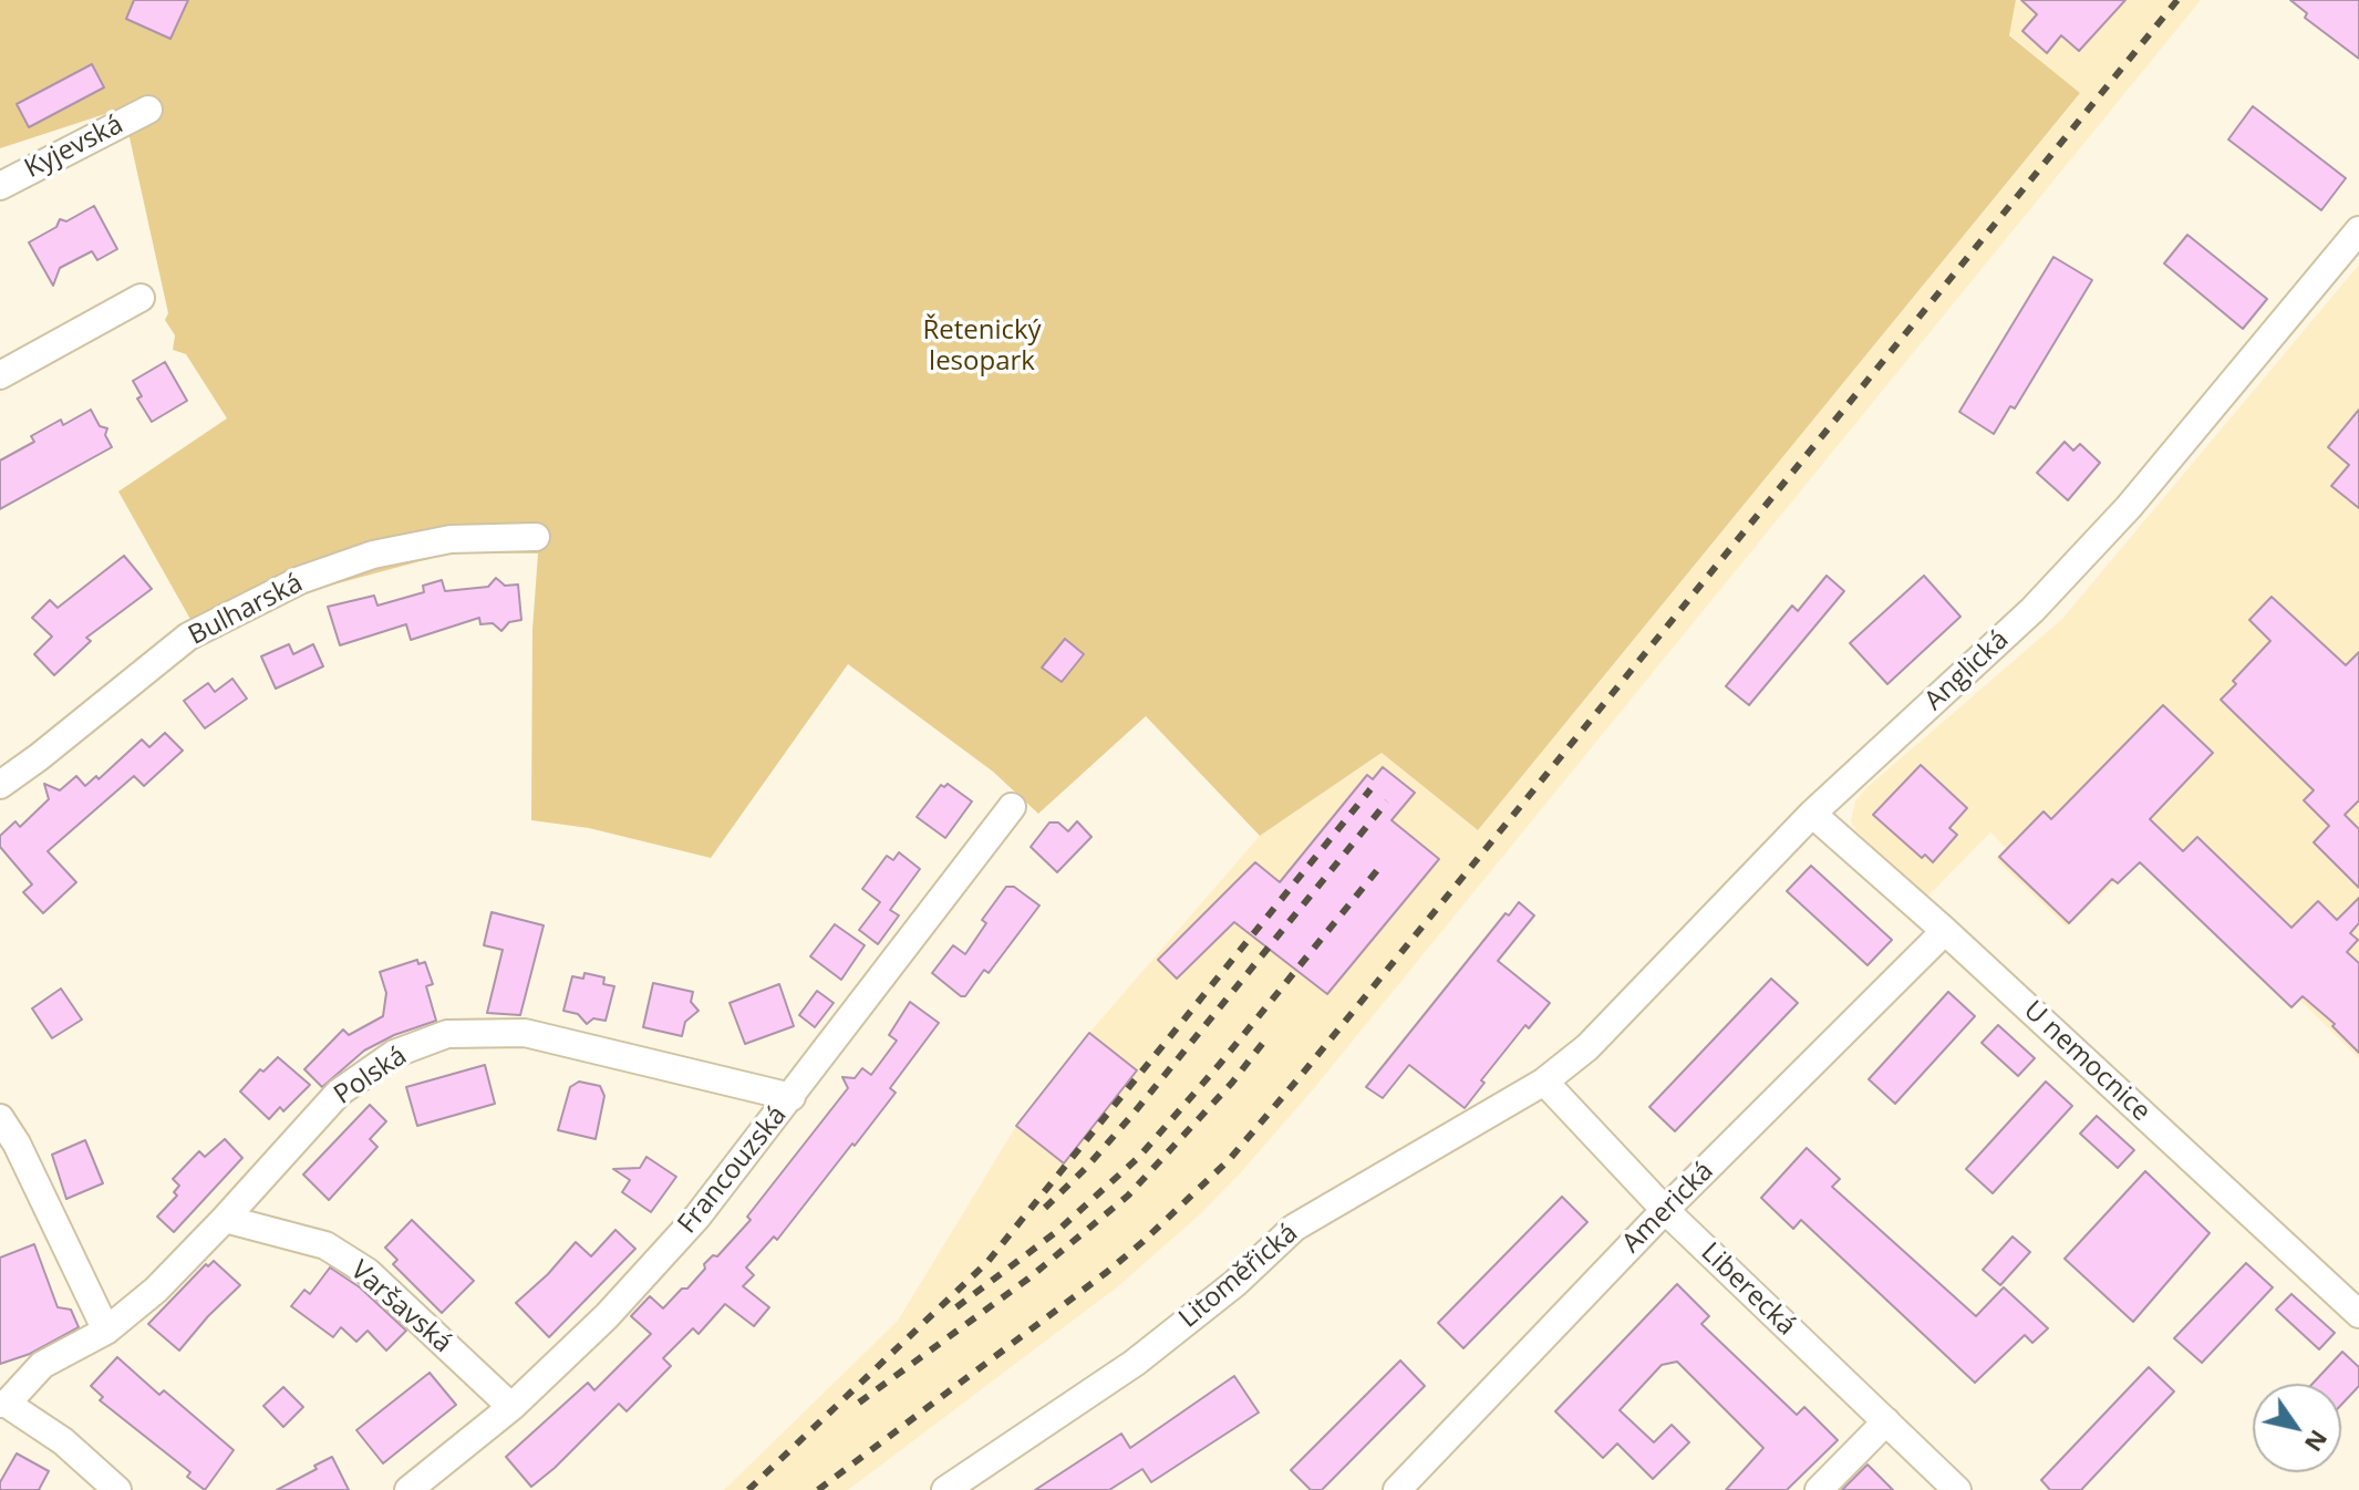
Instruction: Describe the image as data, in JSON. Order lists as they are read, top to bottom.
{
  "streets": {
    "street": [
      "Kyjevská",
      "Bulharská",
      "Anglická",
      "U nemocnice",
      "Polská",
      "Francouzská",
      "Americká",
      "Litoměřická",
      "Liberecká",
      "Varšavská"
    ]
  },
  "crossings": [
    ["Anglická", "U nemocnice"],
    ["Anglická", "Litoměřická"],
    ["Anglická", "Liberecká"],
    ["U nemocnice", "Americká"],
    ["Polská", "Francouzská"],
    ["Polská", "Varšavská"],
    ["Francouzská", "Varšavská"],
    ["Americká", "Liberecká"],
    ["Litoměřická", "Liberecká"]
  ],
  "parks": ["Řetenický lesopark"],
  "north": "bottom right"
}
